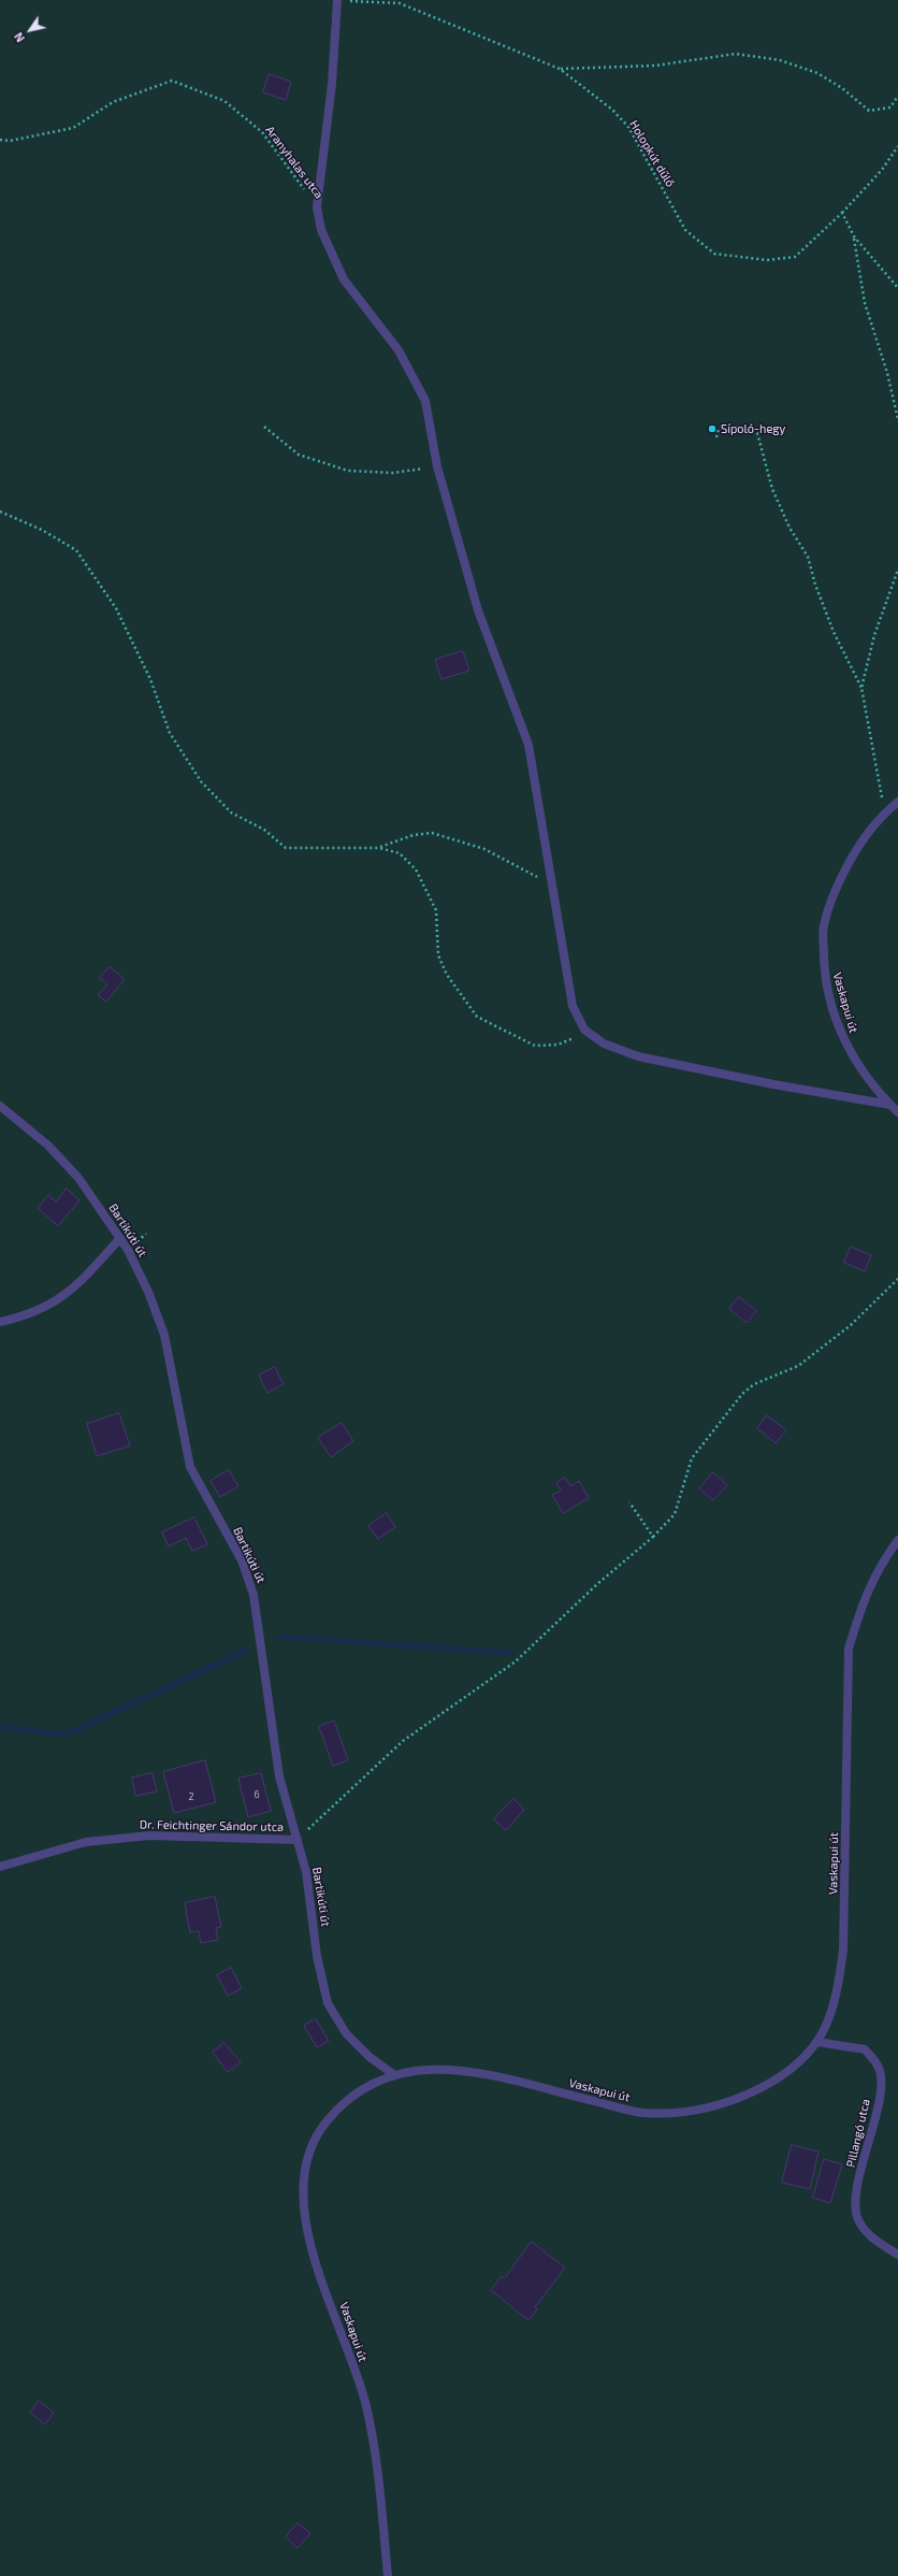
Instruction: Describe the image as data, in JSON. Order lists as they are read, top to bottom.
{
  "streets": {
    "street": [
      "Vaskapui út",
      "Bartikúti út",
      "Dr. Feichtinger Sándor utca",
      "Pillangó utca"
    ],
    "path": ["Holopkút dűlő", "Aranyhalas utca"]
  },
  "crossings": [
    ["Vaskapui út", "Bartikúti út"],
    ["Vaskapui út", "Pillangó utca"],
    ["Bartikúti út", "Dr. Feichtinger Sándor utca"]
  ],
  "places": ["Sípoló-hegy"],
  "house_numbers": ["6", "2"],
  "north": "bottom left"
}
